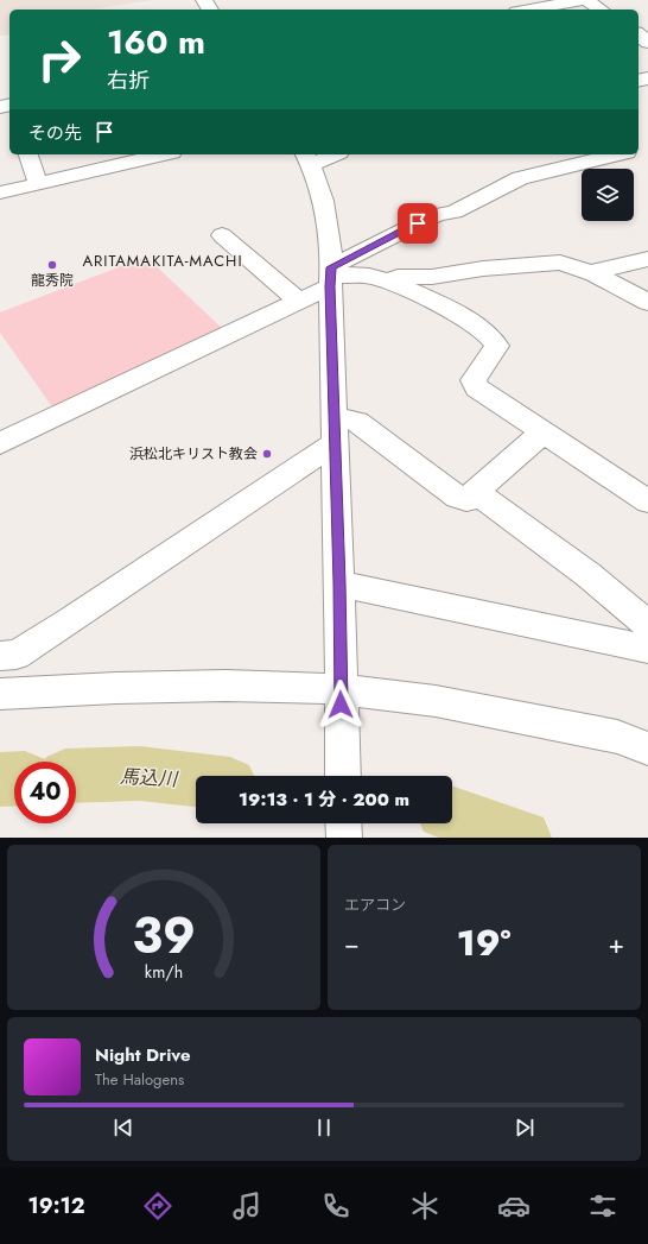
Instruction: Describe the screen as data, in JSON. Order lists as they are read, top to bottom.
{
  "districts": ["ARITAMAKITA-MACHI"],
  "water": ["馬込川"],
  "places": ["龍秀院", "浜松北キリスト教会"],
  "page": {
    "turn": ["160 m", "右折"],
    "then": "その先",
    "limit": "40",
    "trip": "19:13 · 1 分 · 200 m",
    "tile": "エアコン",
    "heat": ["−", "19°", "+"],
    "song": ["Night Drive", "The Halogens"],
    "tabs": "19:12",
    "gauge": ["39", "km/h"]
  }
}
